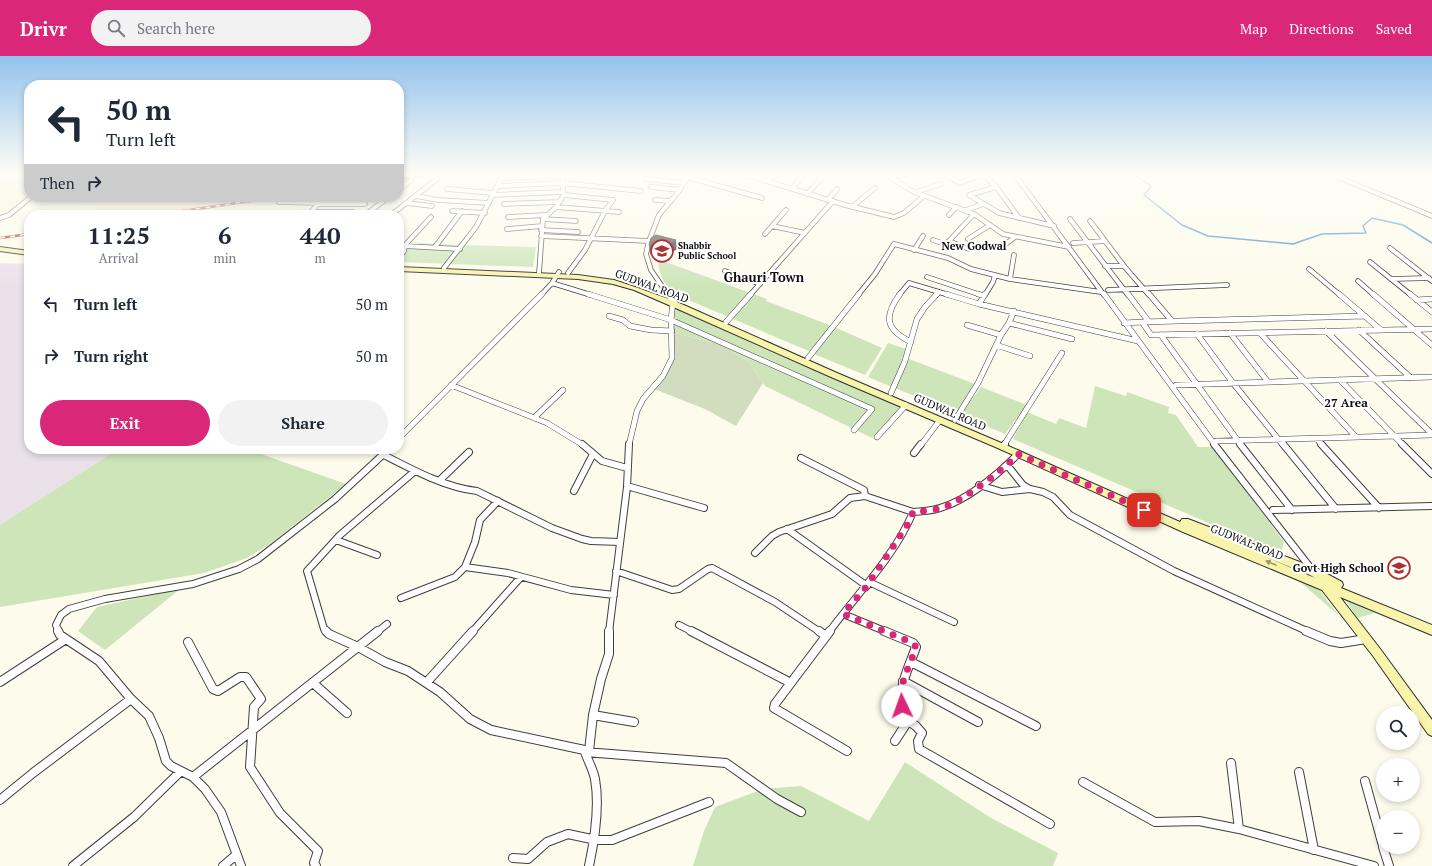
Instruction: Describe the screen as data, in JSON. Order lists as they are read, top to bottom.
{
  "streets": {
    "main road": ["GUDWAL ROAD"]
  },
  "districts": ["New Godwal", "Ghauri Town", "27 Area"],
  "places": {
    "school or university": ["Shabbir Public School", "Govt High School"]
  },
  "page": {
    "header": "Drivr",
    "search": "Search here",
    "nav": ["Map", "Directions", "Saved"],
    "turn": ["50 m", "Turn left"],
    "then": "Then",
    "eta": [
      "11:25",
      "Arrival",
      "6",
      "min",
      "440",
      "m"
    ],
    "list": [
      {
        "name": "Turn left",
        "value": "50 m"
      },
      {
        "name": "Turn right",
        "value": "50 m"
      }
    ],
    "buttons": ["Exit", "Share"],
    "map_buttons": ["+", "−"]
  }
}
